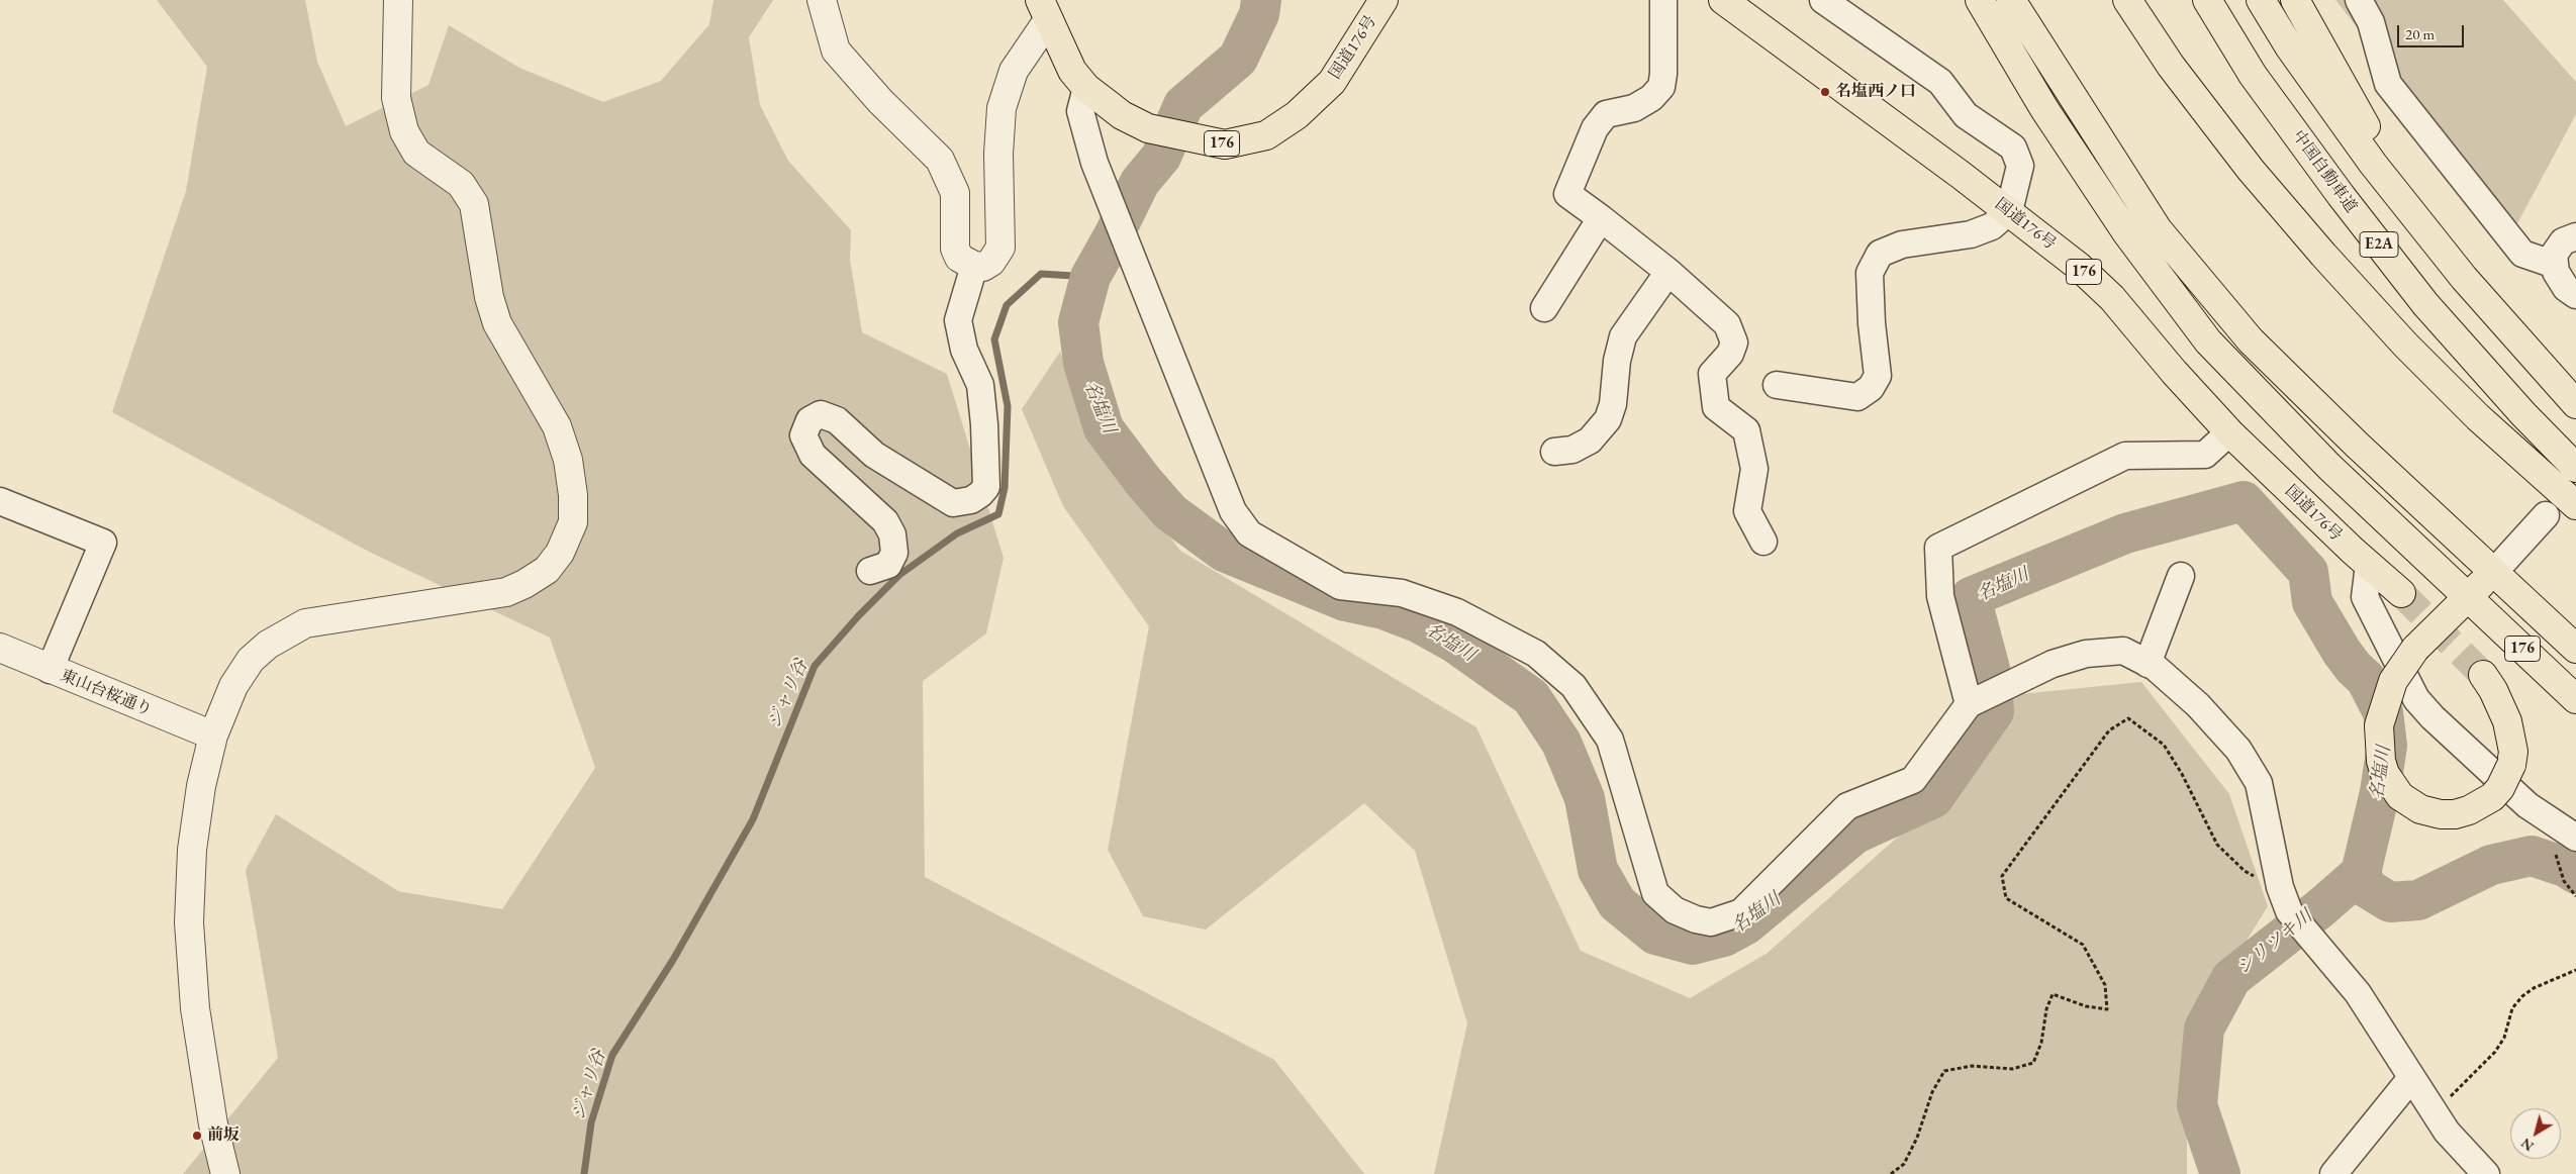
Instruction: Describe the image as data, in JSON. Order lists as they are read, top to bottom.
{
  "streets": {
    "highway": [
      "国道176号",
      "176",
      "中国自動車道",
      "E2A"
    ],
    "street": ["東山台桜通り"]
  },
  "water": ["名塩川", "ジャリ谷", "シリツキ川"],
  "places": ["名塩西ノ口", "前坂"],
  "scale_bar": "20 m",
  "north": "bottom left"
}
